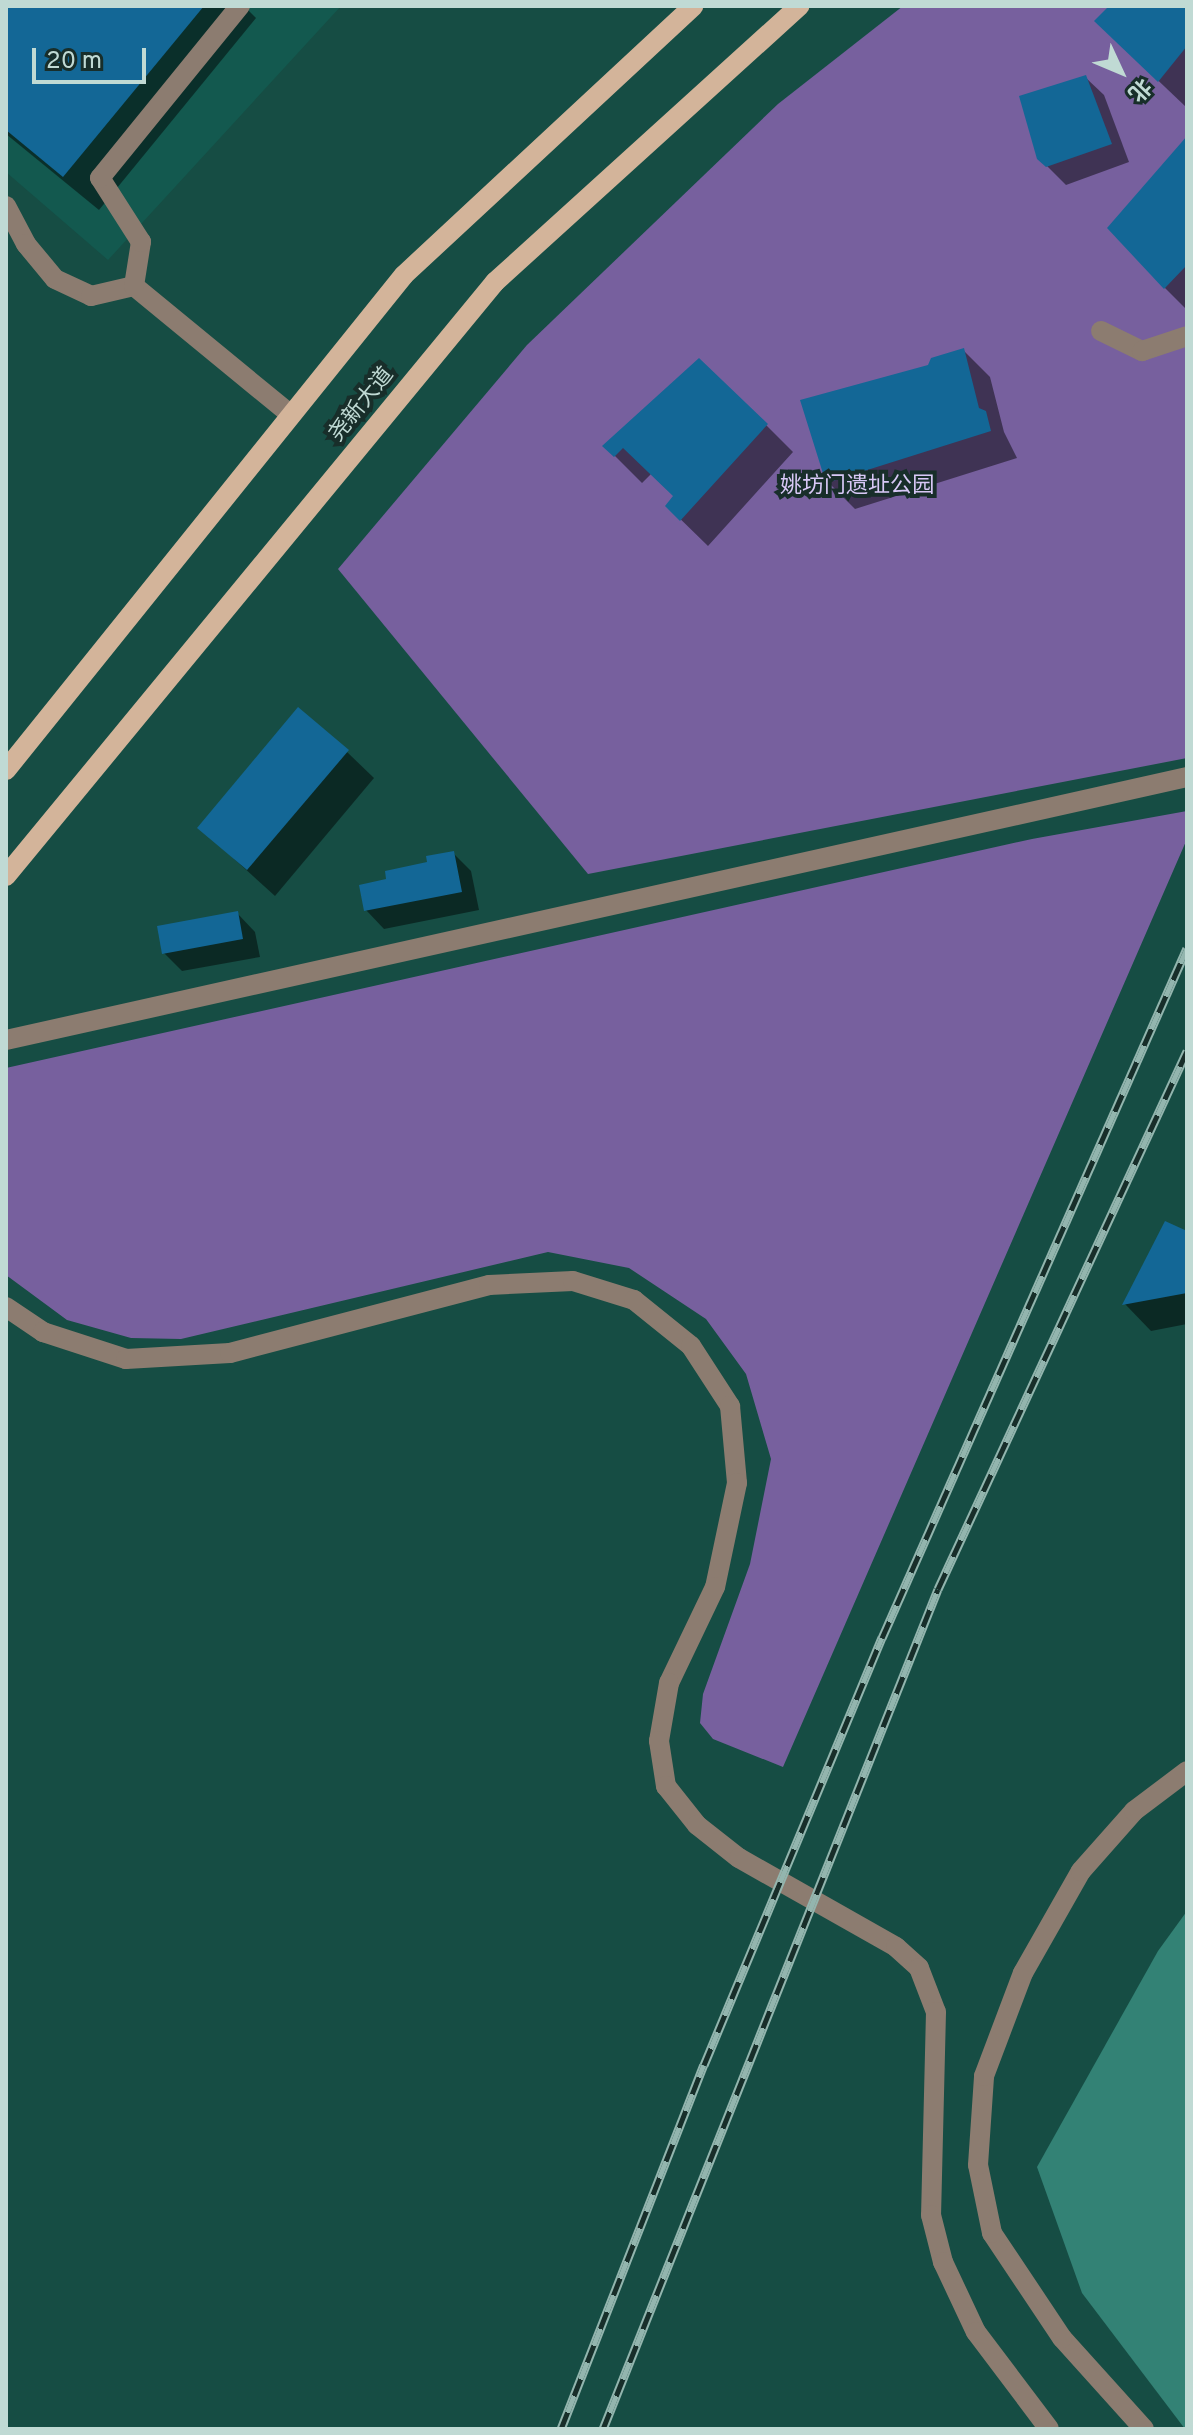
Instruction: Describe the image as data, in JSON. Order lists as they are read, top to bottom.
{
  "streets": {
    "main road": ["尧新大道"]
  },
  "parks": ["姚坊门遗址公园"],
  "scale_bar": "20 m",
  "north": "bottom right"
}
